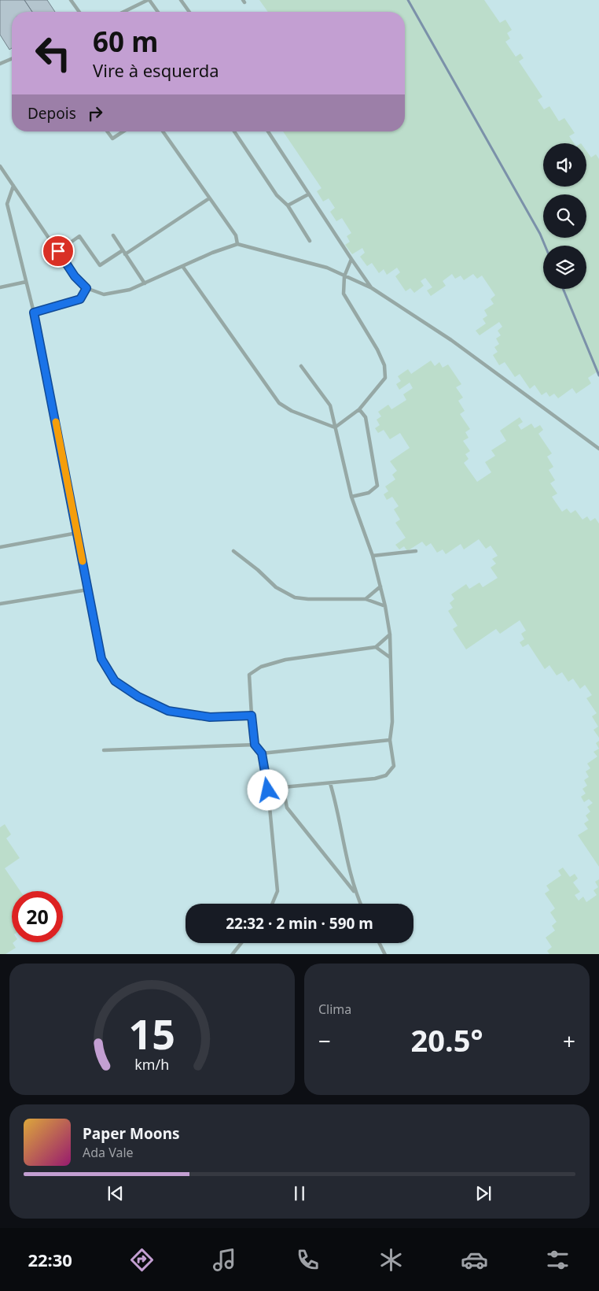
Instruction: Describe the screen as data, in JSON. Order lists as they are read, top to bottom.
{
  "page": {
    "turn": ["60 m", "Vire à esquerda"],
    "then": "Depois",
    "limit": "20",
    "trip": "22:32 · 2 min · 590 m",
    "tile": "Clima",
    "heat": ["−", "20.5°", "+"],
    "song": ["Paper Moons", "Ada Vale"],
    "tabs": "22:30",
    "gauge": ["15", "km/h"]
  }
}
